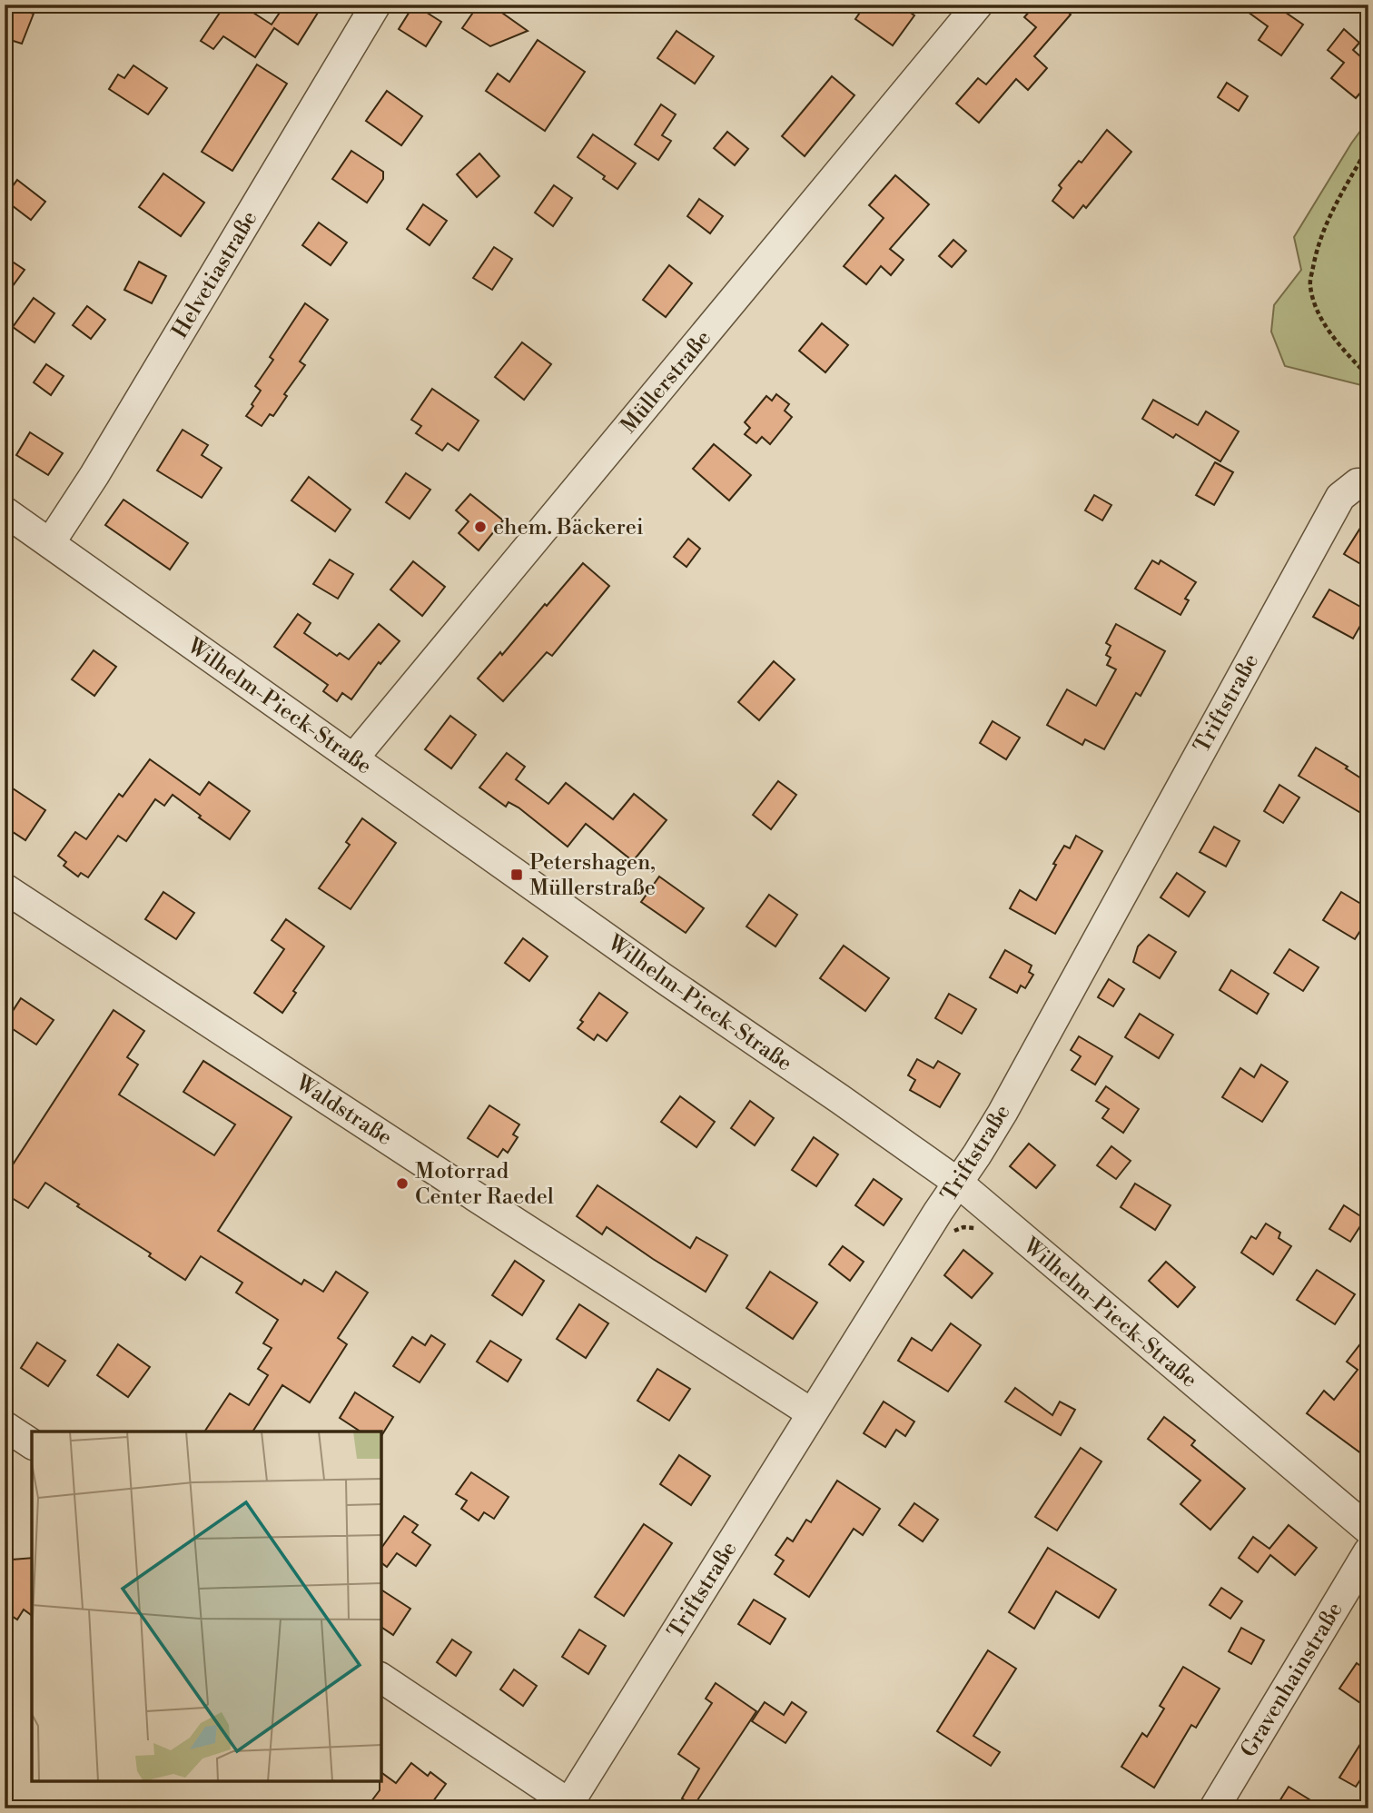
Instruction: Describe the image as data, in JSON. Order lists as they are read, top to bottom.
{
  "streets": {
    "street": [
      "Helvetiastraße",
      "Müllerstraße",
      "Triftstraße",
      "Wilhelm-Pieck-Straße",
      "Waldstraße",
      "Gravenhainstraße"
    ]
  },
  "crossings": [
    ["Helvetiastraße", "Wilhelm-Pieck-Straße"],
    ["Müllerstraße", "Wilhelm-Pieck-Straße"],
    ["Triftstraße", "Wilhelm-Pieck-Straße"],
    ["Triftstraße", "Waldstraße"]
  ],
  "places": {
    "other": ["ehem. Bäckerei", "Motorrad Center Raedel"],
    "transit": ["Petershagen, Müllerstraße"]
  }
}
